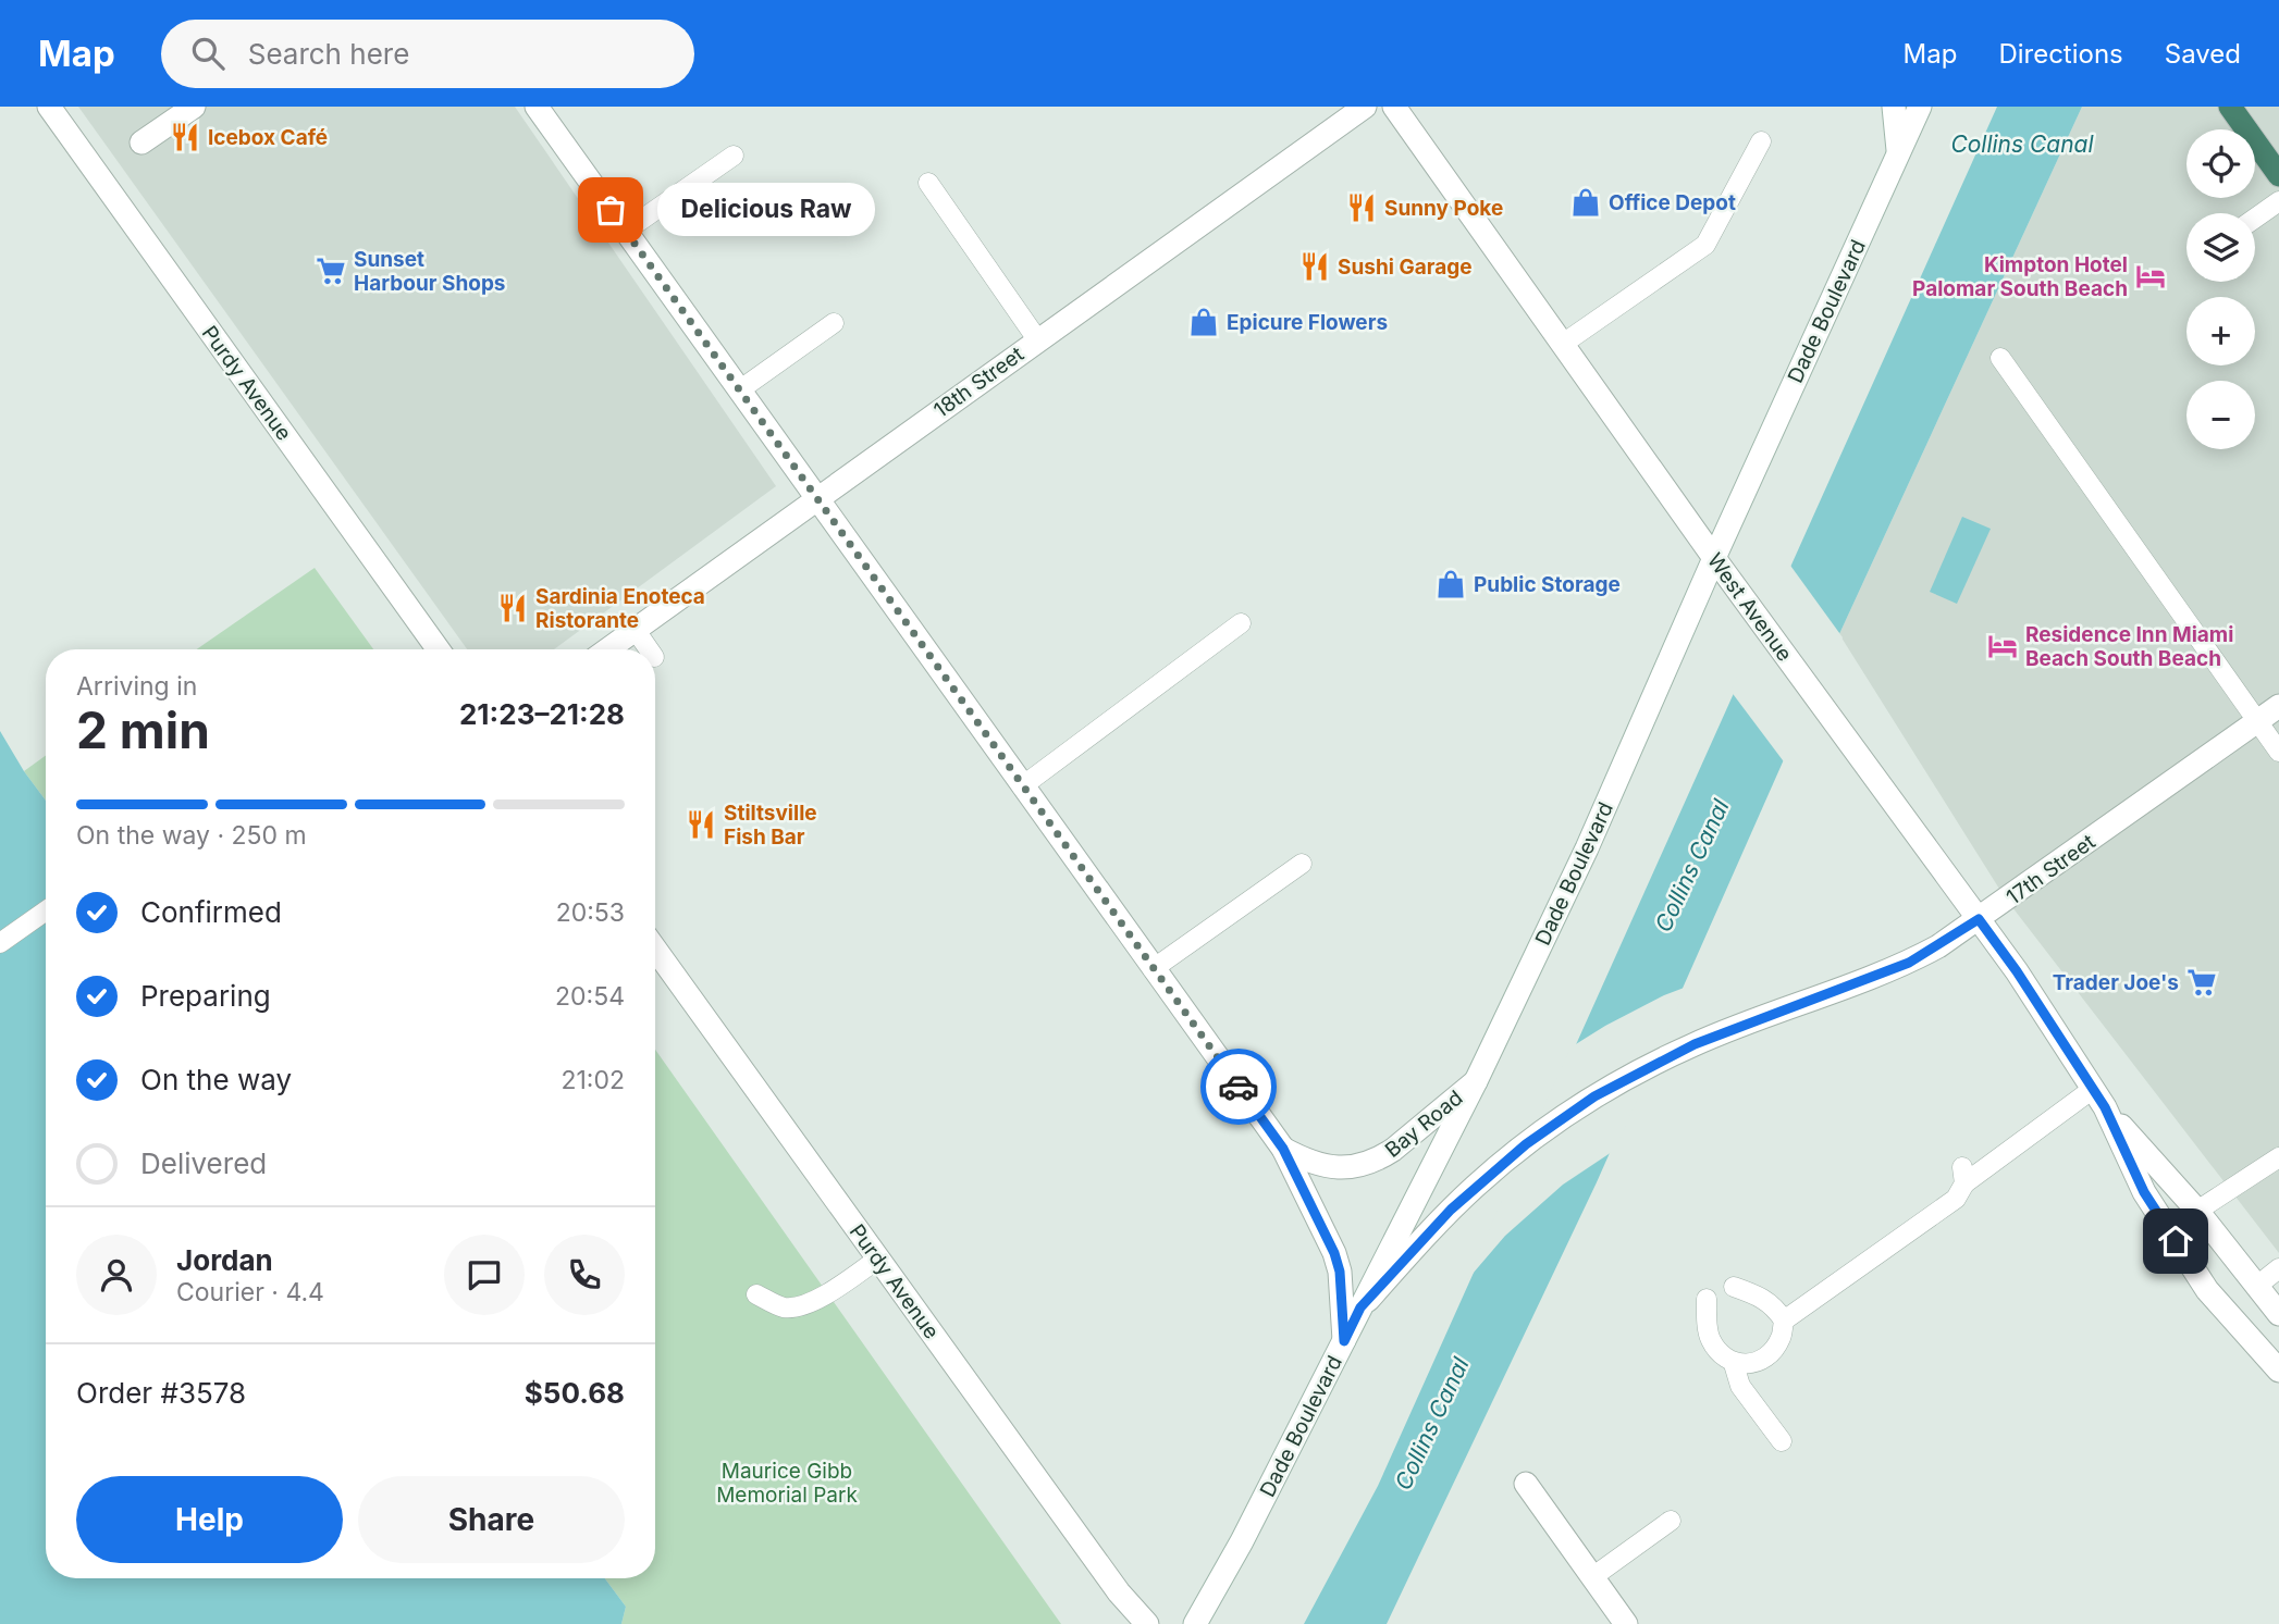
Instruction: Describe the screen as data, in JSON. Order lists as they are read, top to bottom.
{
  "streets": {
    "street": [
      "Dade Boulevard",
      "18th Street",
      "Purdy Avenue",
      "West Avenue",
      "17th Street",
      "Bay Road"
    ]
  },
  "crossings": [
    ["Dade Boulevard", "West Avenue"],
    ["Dade Boulevard", "17th Street"],
    ["Dade Boulevard", "Bay Road"],
    ["18th Street", "Bay Road"],
    ["West Avenue", "17th Street"]
  ],
  "water": ["Collins Canal"],
  "parks": ["Maurice Gibb Memorial Park"],
  "places": {
    "restaurant": [
      "Icebox Café",
      "Sunny Poke",
      "Sushi Garage",
      "Sardinia Enoteca Ristorante",
      "Stiltsville Fish Bar"
    ],
    "shop": ["Office Depot", "Epicure Flowers", "Public Storage"],
    "other": ["Delicious Raw"],
    "supermarket": ["Sunset Harbour Shops", "Trader Joe's"],
    "hotel": ["Kimpton Hotel Palomar South Beach", "Residence Inn Miami Beach South Beach"]
  },
  "page": {
    "header": "Map",
    "search": "Search here",
    "nav": ["Map", "Directions", "Saved"],
    "map_buttons": ["+", "−"],
    "bubble": "Delicious Raw",
    "heading": ["2 min", "Arriving in", "21:23–21:28"],
    "panel": [
      "Jordan",
      "Courier · 4.4",
      "Order #3578",
      "$50.68"
    ],
    "bar": "On the way · 250 m",
    "list": [
      ["Confirmed", "20:53"],
      ["Preparing", "20:54"],
      ["On the way", "21:02"],
      "Delivered"
    ],
    "buttons": ["Help", "Share"]
  }
}
